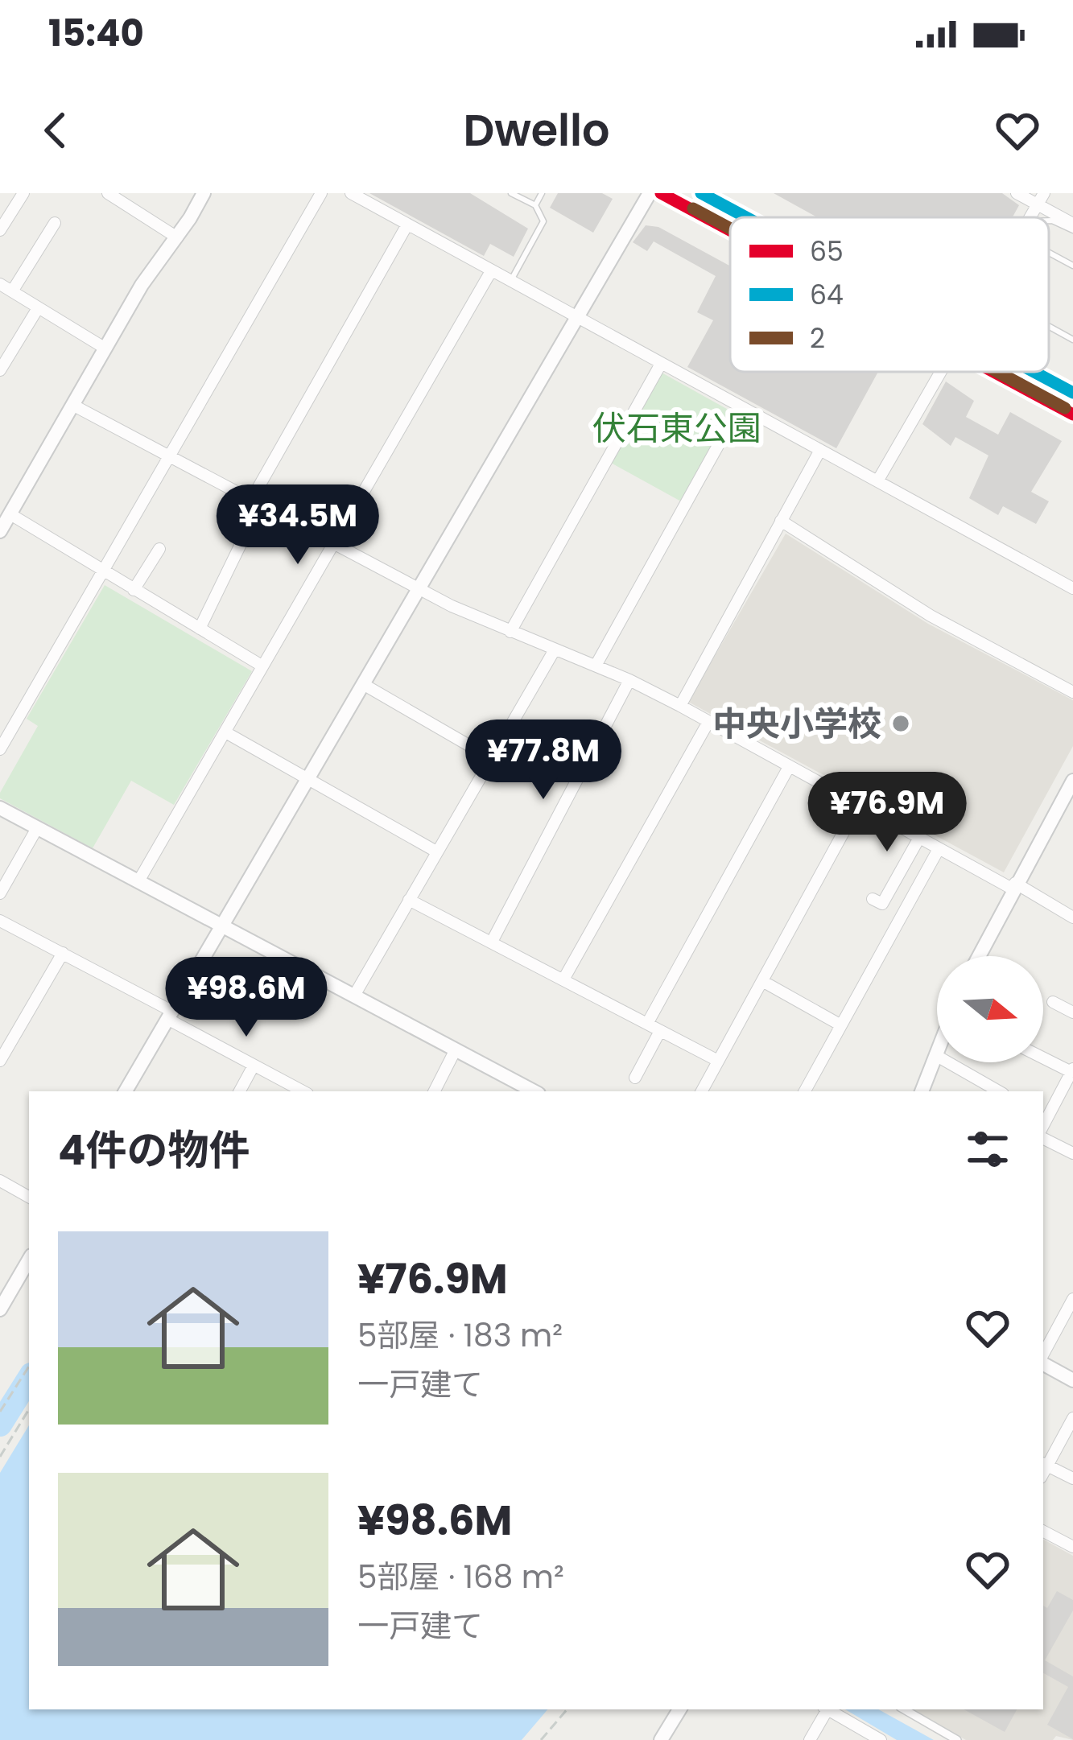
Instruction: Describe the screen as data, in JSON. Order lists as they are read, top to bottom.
{
  "parks": ["伏石東公園"],
  "places": ["中央小学校"],
  "lines": ["transit line 65", "transit line 64", "transit line 2"],
  "legend": ["65", "64", "2"],
  "north": "right",
  "page": {
    "status": "15:40",
    "header": "Dwello",
    "price": [
      "¥34.5M",
      "¥77.8M",
      "¥76.9M",
      "¥98.6M"
    ],
    "heading": "4件の物件",
    "list": [
      {
        "name": "¥76.9M",
        "note": "5部屋 · 183 m² · 一戸建て"
      },
      {
        "name": "¥98.6M",
        "note": "5部屋 · 168 m² · 一戸建て"
      }
    ]
  }
}
